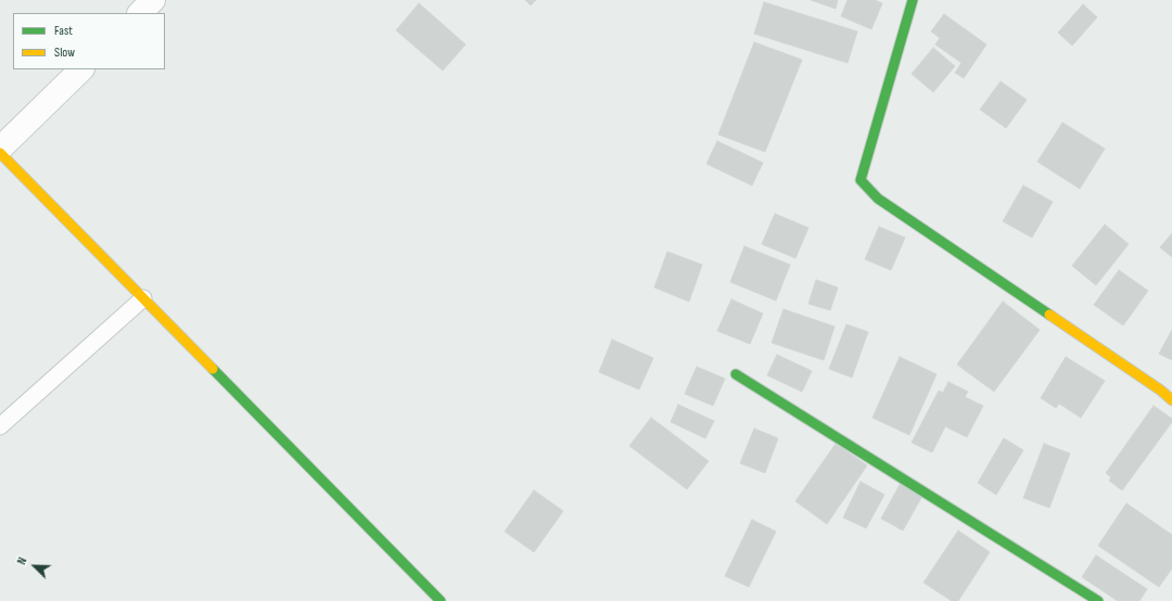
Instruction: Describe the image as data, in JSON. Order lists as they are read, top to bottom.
{
  "legend": ["Fast", "Slow"],
  "north": "top left"
}
